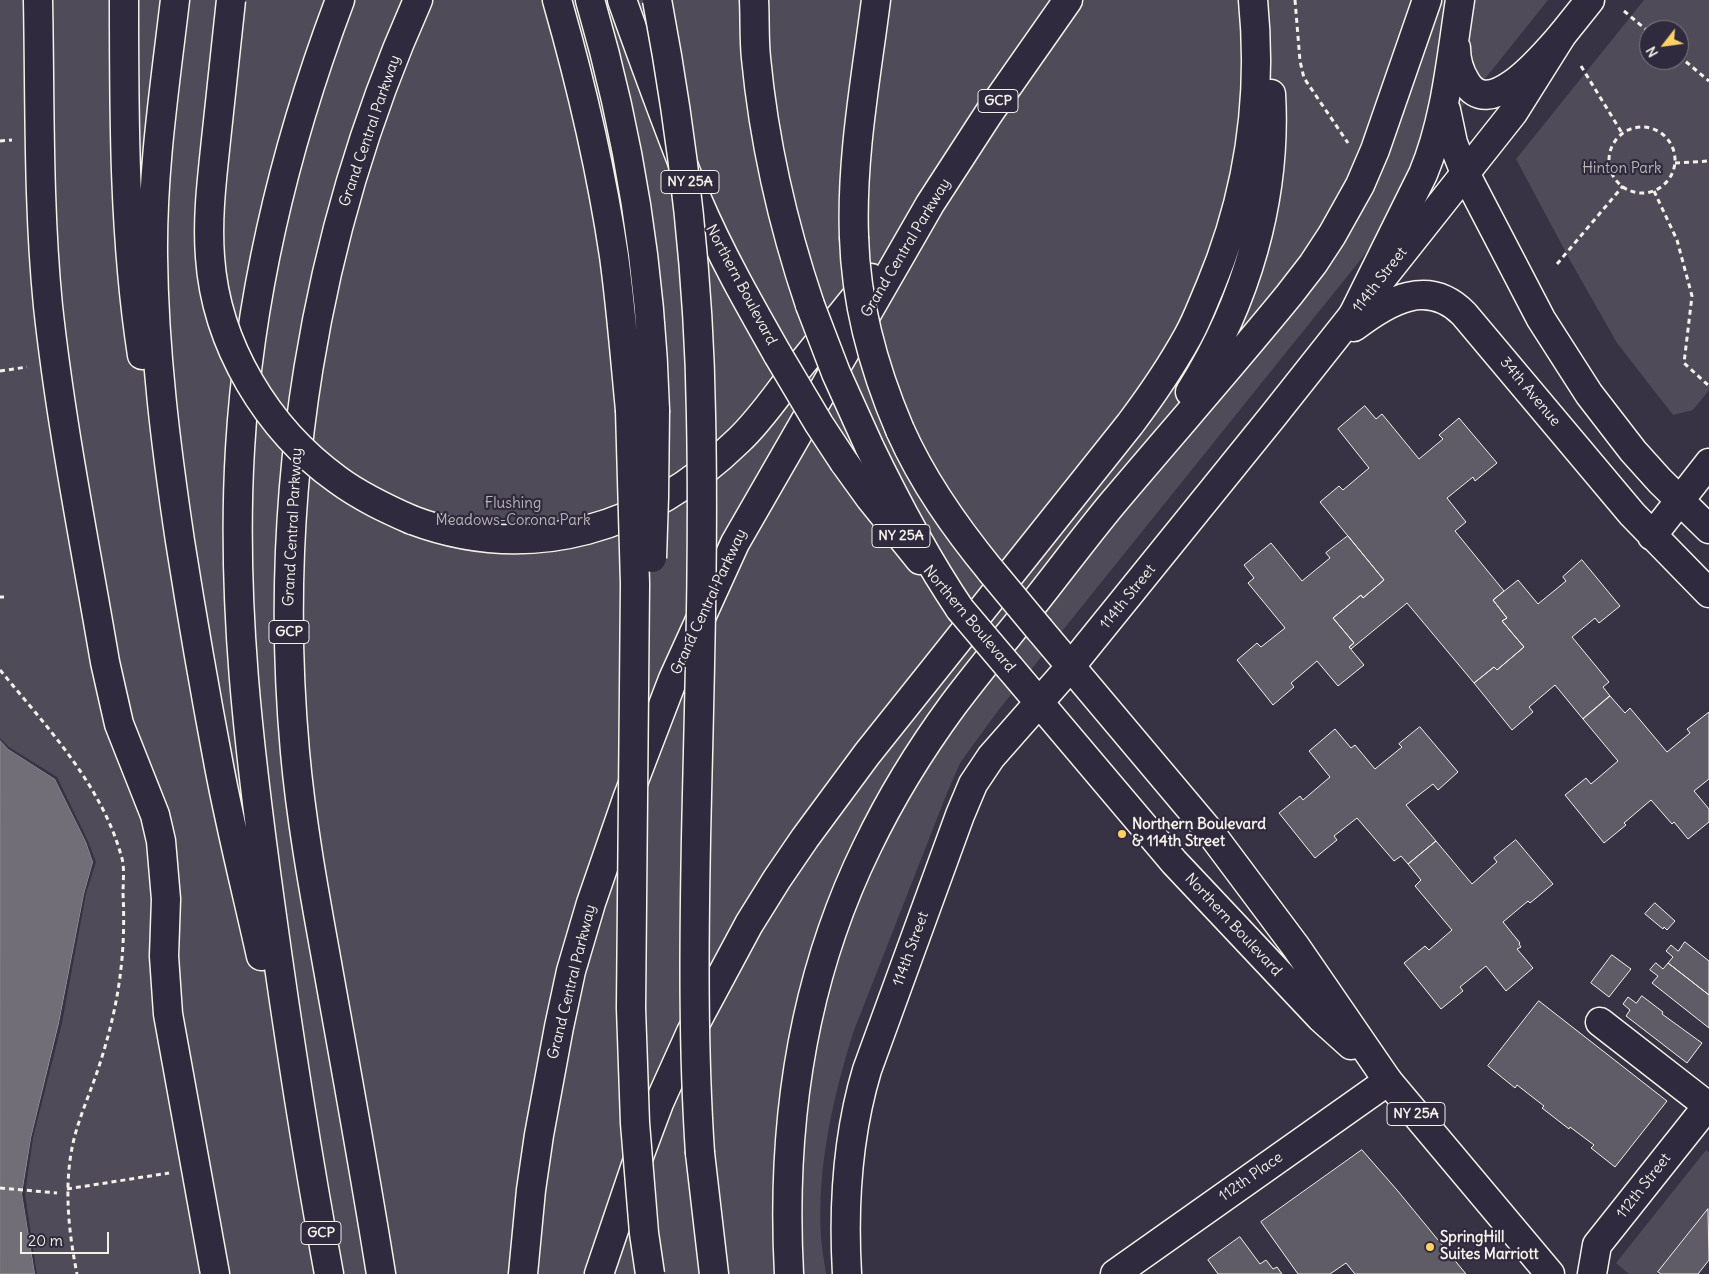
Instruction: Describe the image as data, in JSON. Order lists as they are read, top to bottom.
{
  "streets": {
    "main road": [
      "GCP",
      "Grand Central Parkway",
      "NY 25A",
      "114th Street",
      "Northern Boulevard",
      "34th Avenue",
      "112th Place",
      "112th Street"
    ]
  },
  "crossings": [
    ["114th Street", "Northern Boulevard"],
    ["114th Street", "34th Avenue"],
    ["Northern Boulevard", "112th Place"]
  ],
  "parks": ["Hinton Park", "Flushing Meadows-Corona Park"],
  "places": ["Northern Boulevard & 114th Street", "SpringHill Suites Marriott"],
  "scale_bar": "20 m",
  "north": "bottom left"
}
